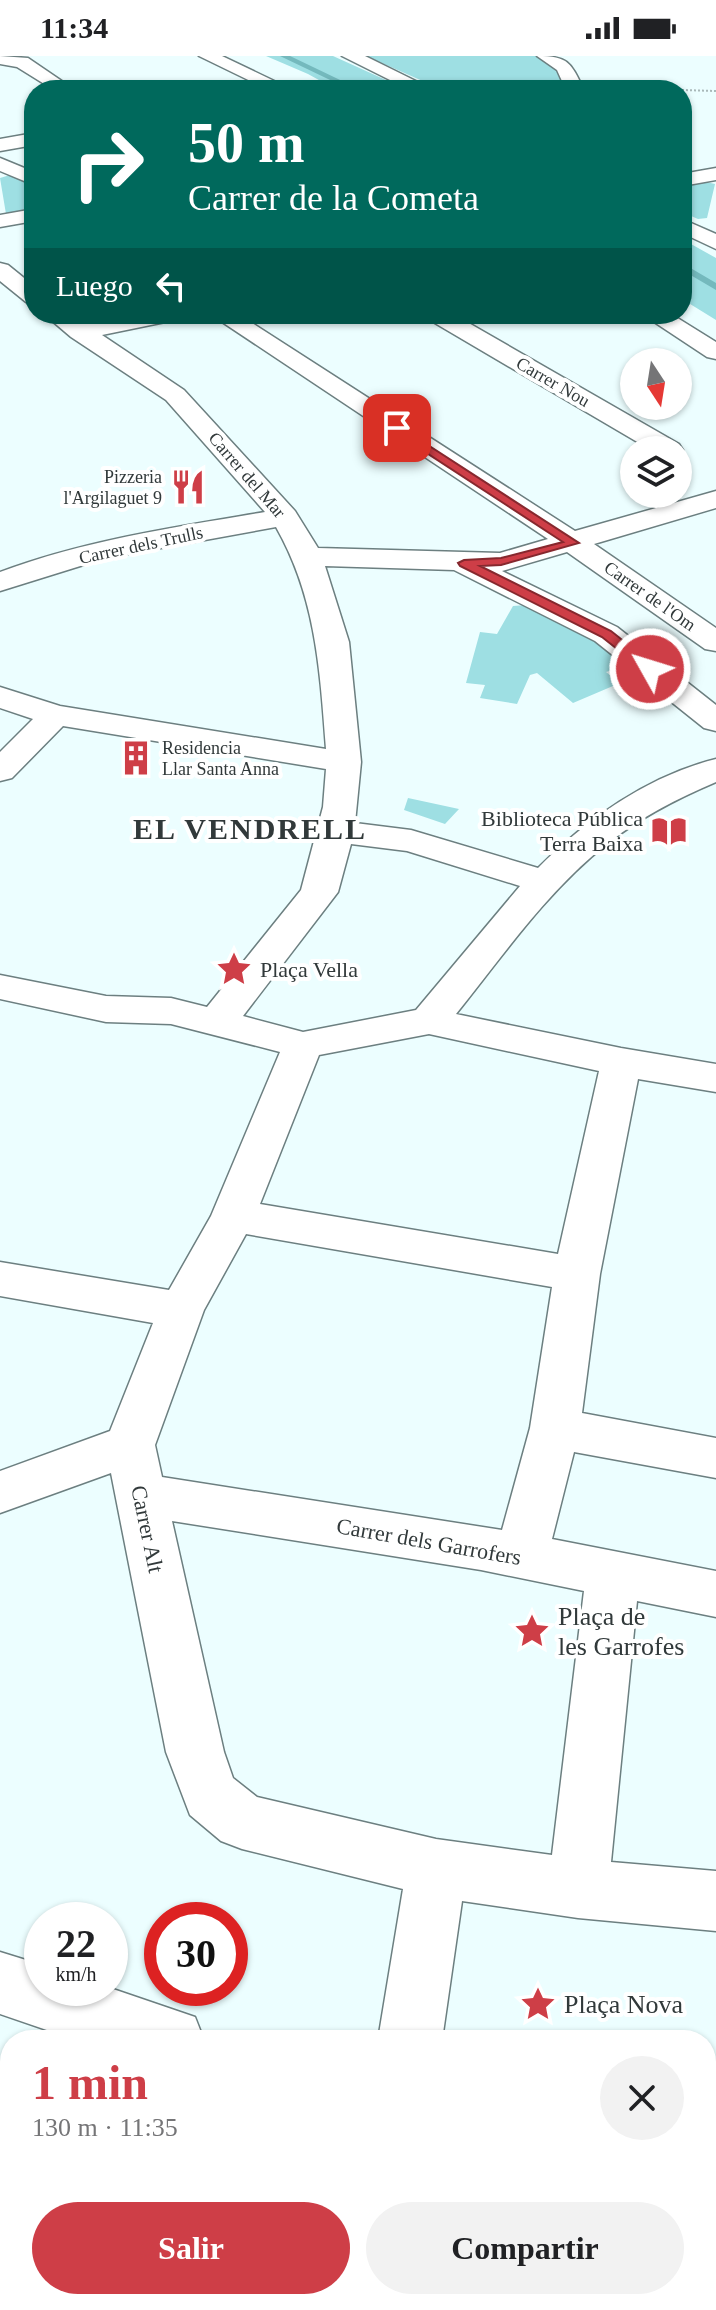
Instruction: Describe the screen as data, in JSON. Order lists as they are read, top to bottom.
{
  "streets": {
    "street": [
      "Carrer Nou",
      "Carrer del Mar",
      "Carrer dels Trulls",
      "Carrer de l'Om",
      "Carrer Alt",
      "Carrer dels Garrofers"
    ]
  },
  "crossings": [
    ["Carrer del Mar", "Carrer dels Trulls"],
    ["Carrer Alt", "Carrer dels Garrofers"]
  ],
  "districts": ["EL VENDRELL"],
  "places": {
    "restaurant": ["Pizzeria l'Argilaguet 9"],
    "building": ["Residencia Llar Santa Anna"],
    "library": ["Biblioteca Pública Terra Baixa"],
    "place": ["Plaça Vella", "Plaça de les Garrofes", "Plaça Nova"]
  },
  "north": "bottom",
  "page": {
    "status": "11:34",
    "turn": ["50 m", "Carrer de la Cometa"],
    "then": "Luego",
    "speed": "22 km/h",
    "limit": "30",
    "heading": ["1 min", "130 m · 11:35"],
    "buttons": ["Salir", "Compartir"]
  }
}
